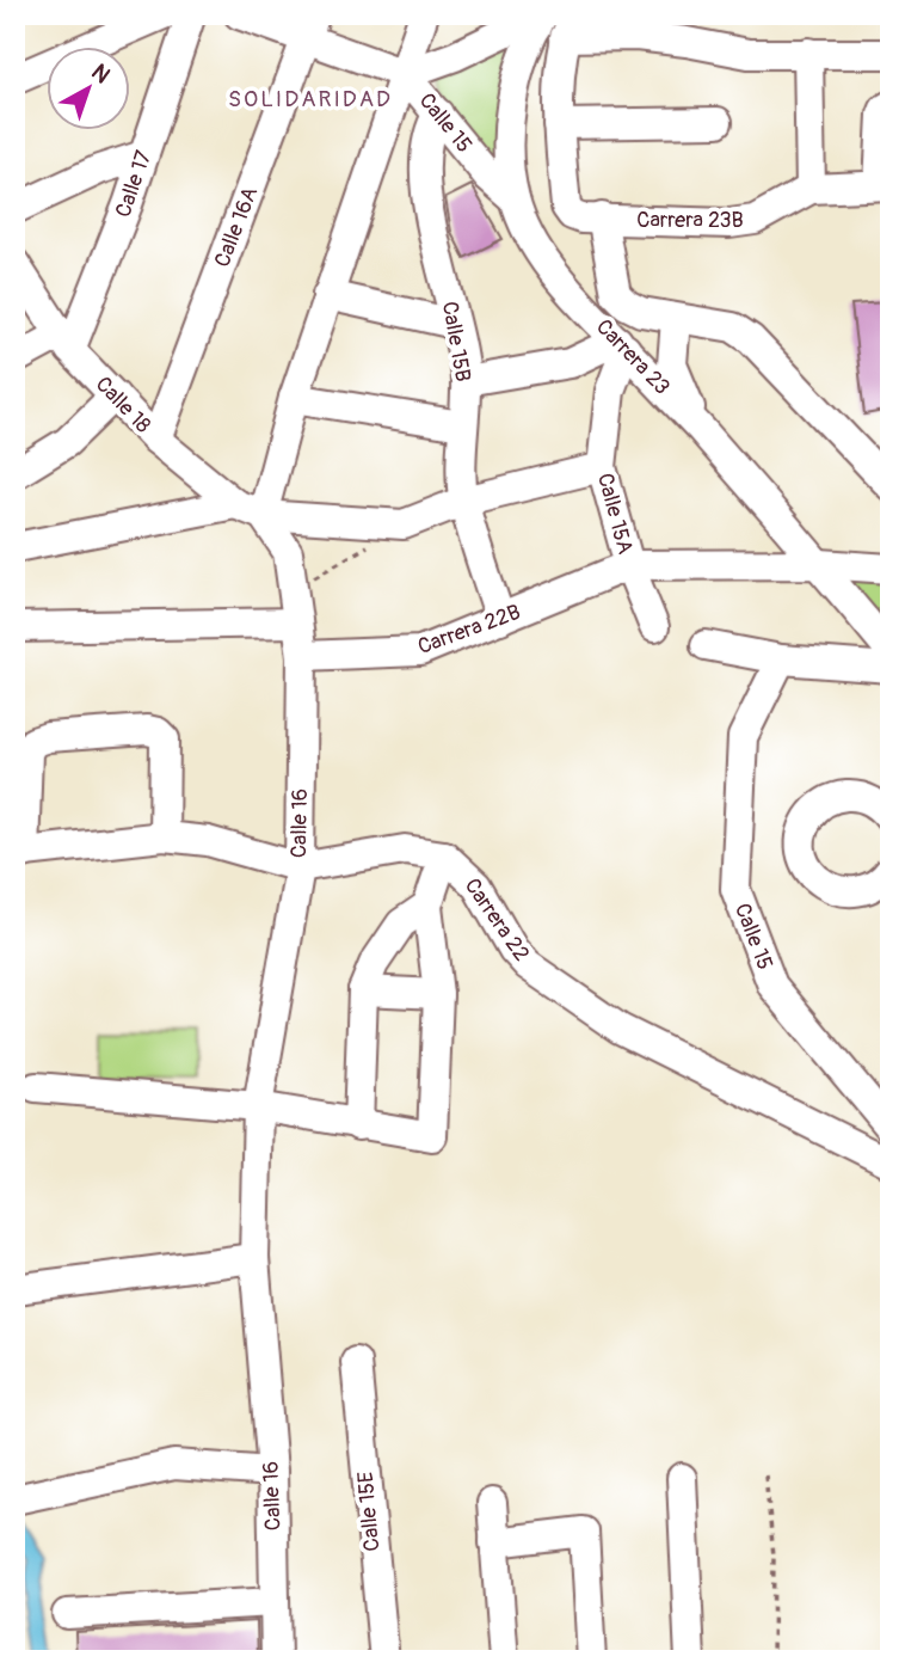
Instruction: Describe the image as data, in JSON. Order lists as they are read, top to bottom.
{
  "streets": {
    "street": [
      "Calle 15",
      "Calle 17",
      "Carrera 23B",
      "Calle 16A",
      "Calle 15B",
      "Carrera 23",
      "Calle 18",
      "Calle 15A",
      "Carrera 22B",
      "Calle 16",
      "Carrera 22",
      "Calle 15E"
    ]
  },
  "crossings": [
    ["Calle 15", "Calle 15B"],
    ["Calle 15", "Carrera 23"],
    ["Calle 17", "Calle 18"],
    ["Calle 16A", "Calle 18"],
    ["Calle 15B", "Carrera 22B"],
    ["Carrera 23", "Calle 15A"],
    ["Calle 18", "Calle 16"],
    ["Calle 15A", "Carrera 22B"],
    ["Carrera 22B", "Calle 16"]
  ],
  "districts": ["SOLIDARIDAD"],
  "north": "top right"
}
